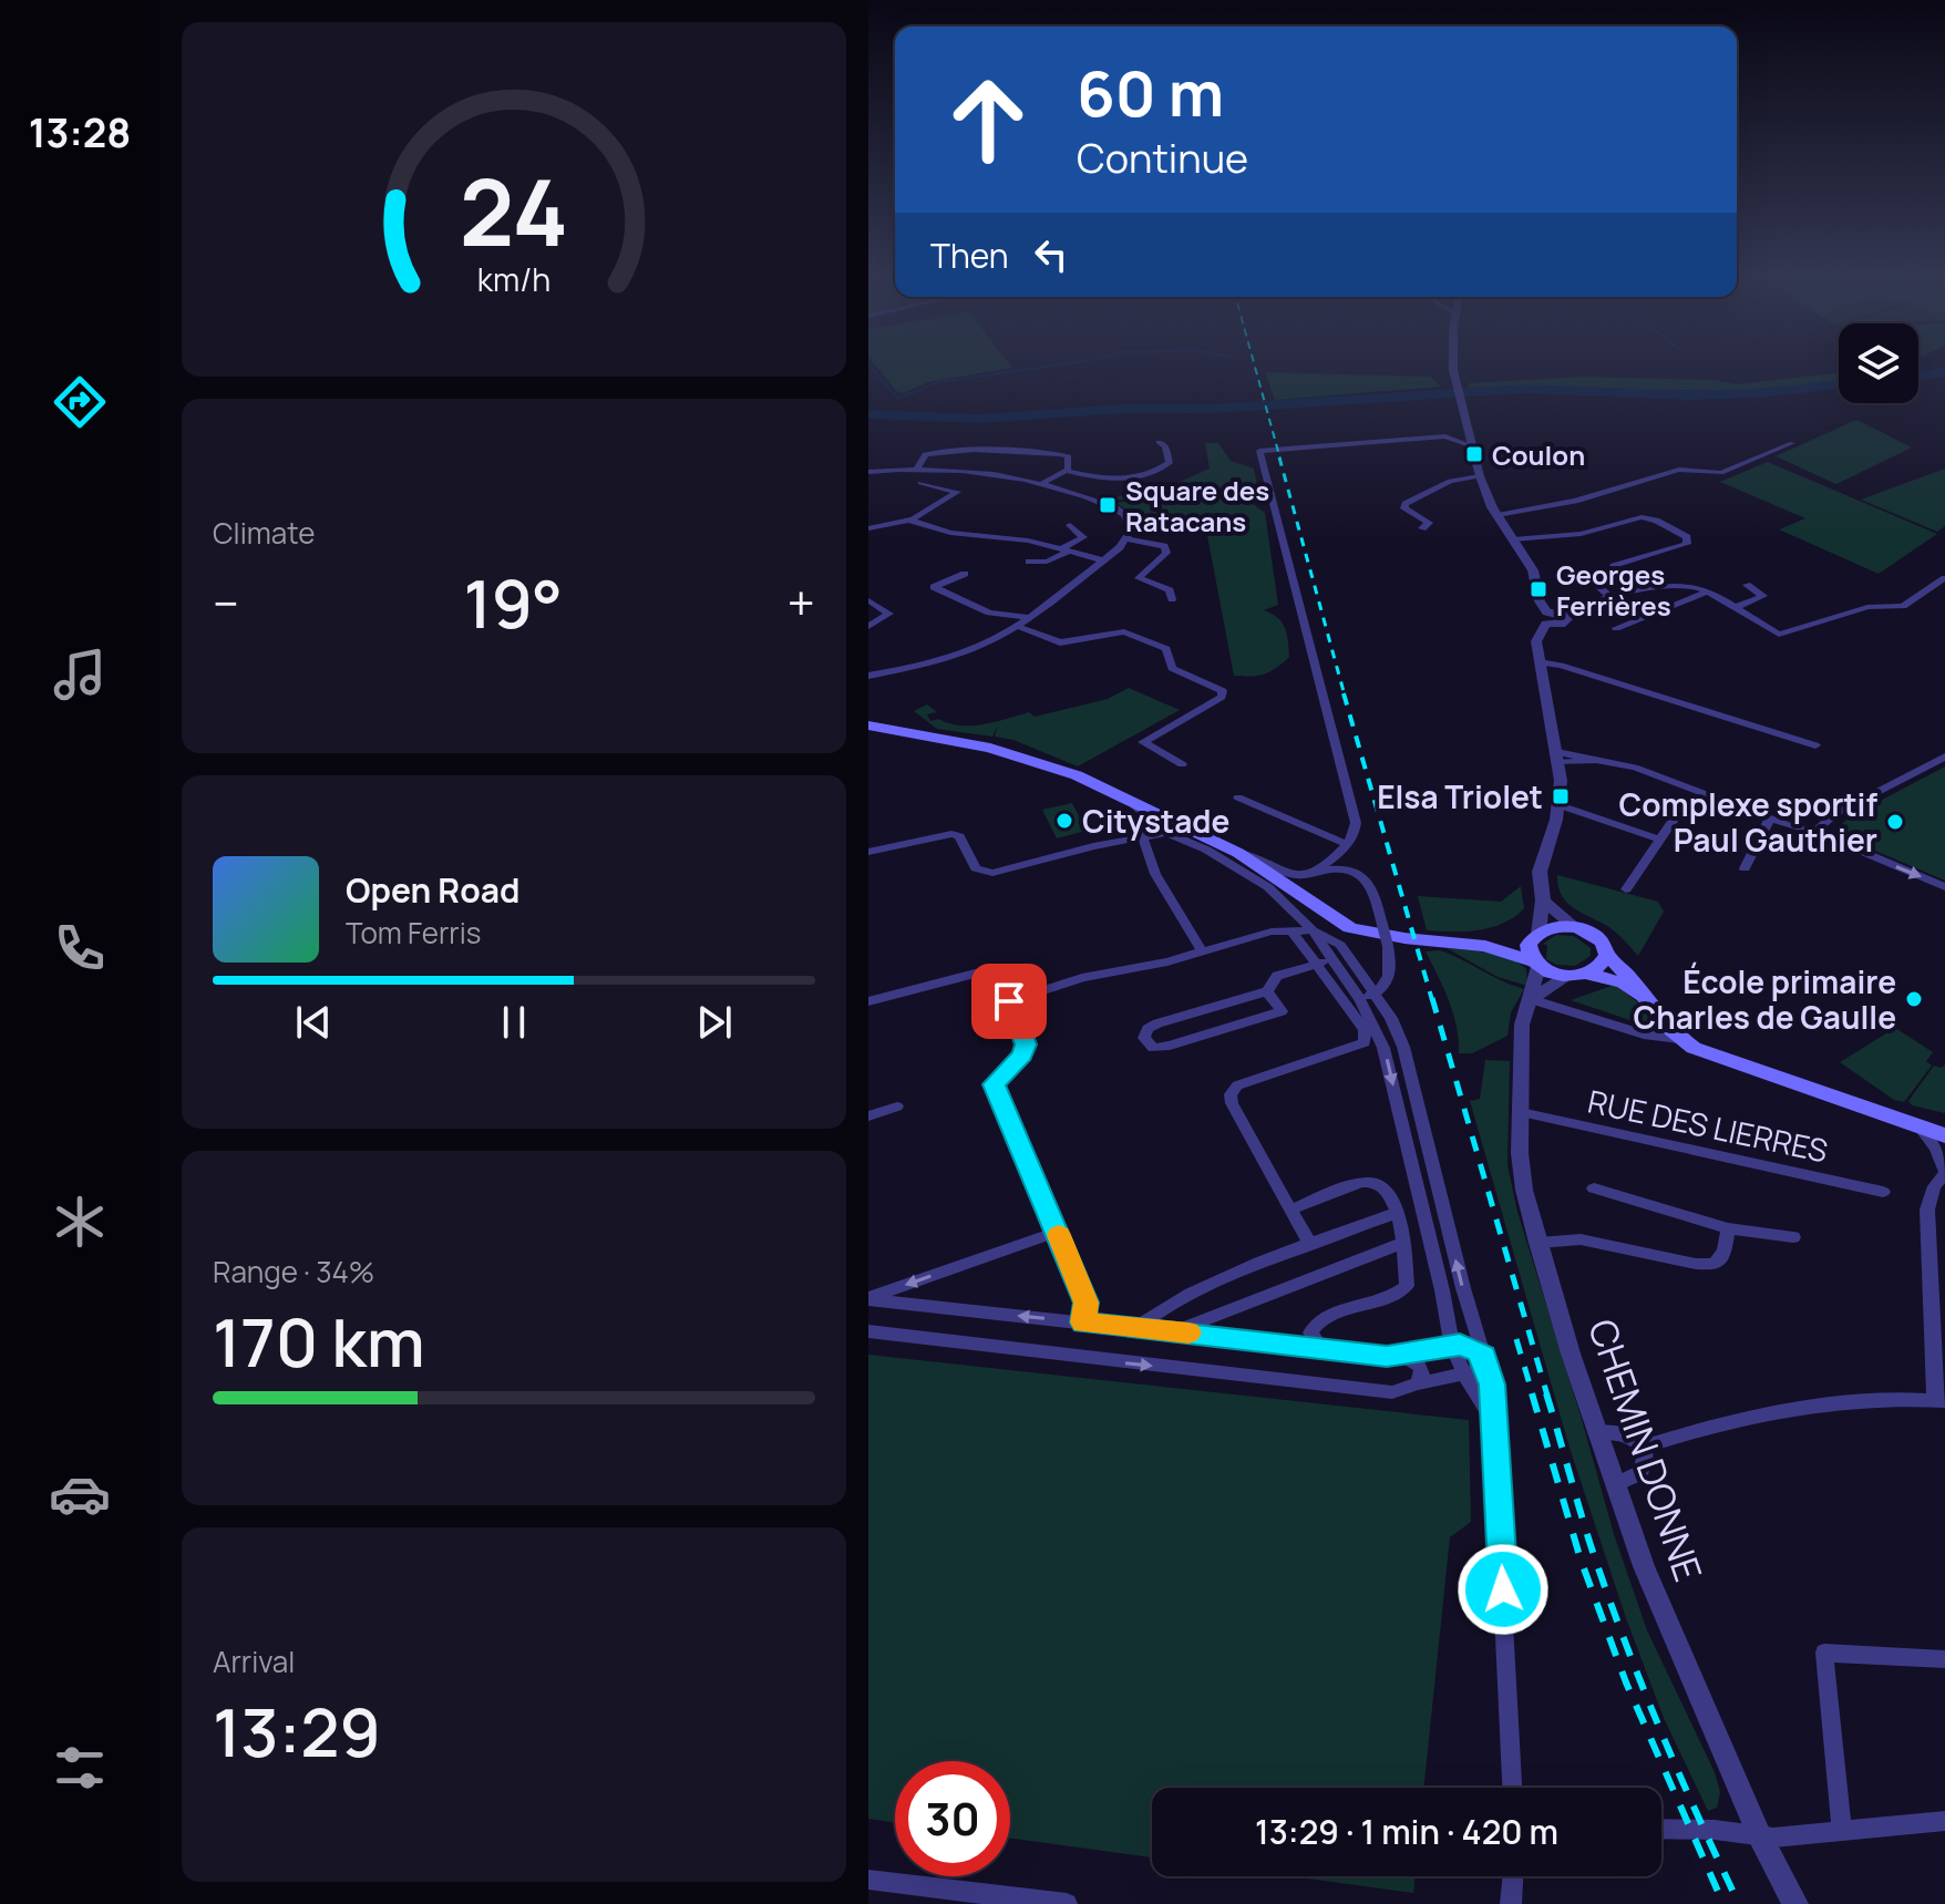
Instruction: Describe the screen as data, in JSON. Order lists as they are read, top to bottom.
{
  "streets": {
    "street": ["RUE DES LIERRES", "CHEMIN DONNE"]
  },
  "crossings": [
    ["RUE DES LIERRES", "CHEMIN DONNE"]
  ],
  "places": {
    "transit": [
      "Coulon",
      "Square des Ratacans",
      "Georges Ferrières",
      "Elsa Triolet"
    ],
    "other": ["Citystade", "Complexe sportif Paul Gauthier", "École primaire Charles de Gaulle"]
  },
  "page": {
    "tabs": "13:28",
    "turn": ["60 m", "Continue"],
    "then": "Then",
    "tile": [
      "Climate",
      ["Range · 34%", "170 km"],
      ["Arrival", "13:29"]
    ],
    "heat": ["−", "19°", "+"],
    "song": ["Open Road", "Tom Ferris"],
    "limit": "30",
    "trip": "13:29 · 1 min · 420 m",
    "gauge": ["24", "km/h"]
  }
}
